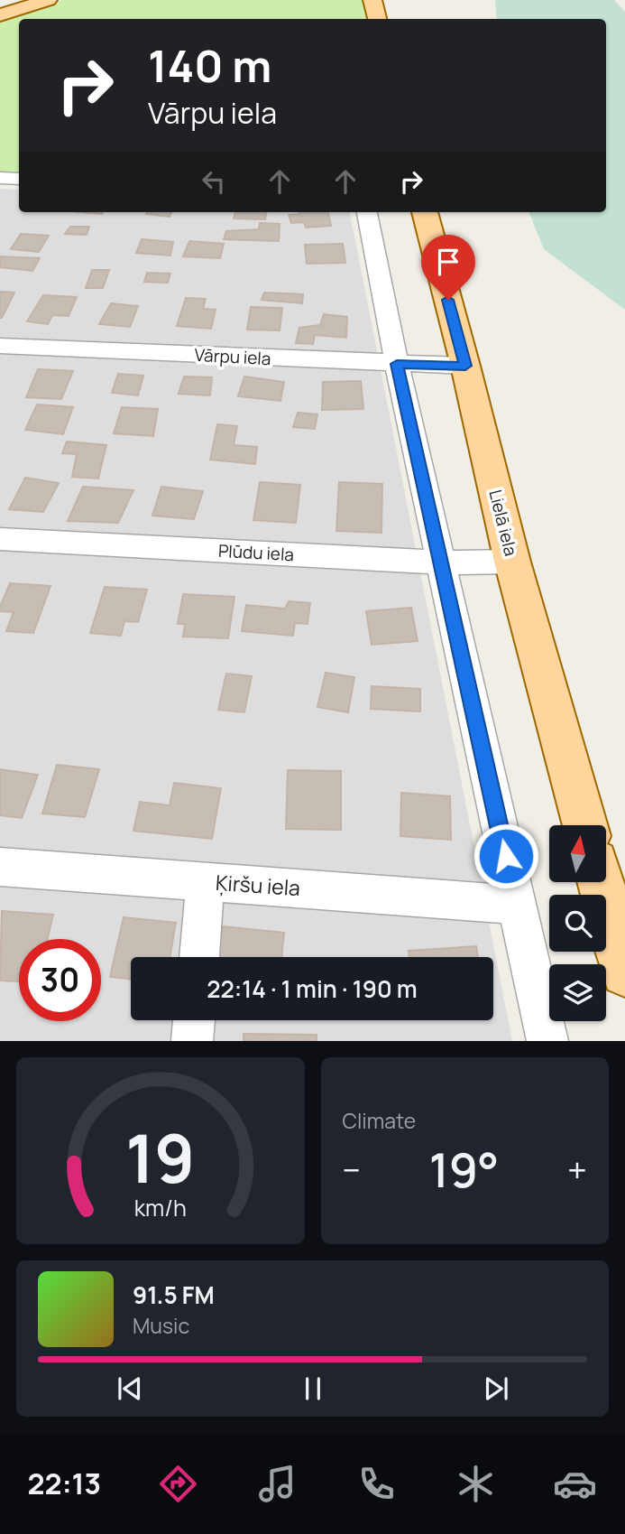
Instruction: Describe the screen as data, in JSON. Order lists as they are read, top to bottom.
{
  "streets": {
    "main road": ["Lielā iela"],
    "street": ["Vārpu iela", "Plūdu iela", "Ķiršu iela"]
  },
  "crossings": [
    ["Vārpu iela", "Lielā iela"],
    ["Lielā iela", "Plūdu iela"]
  ],
  "north": "top",
  "page": {
    "turn": ["140 m", "Vārpu iela"],
    "limit": "30",
    "trip": "22:14 · 1 min · 190 m",
    "tile": "Climate",
    "heat": ["−", "19°", "+"],
    "song": ["91.5 FM", "Music"],
    "tabs": "22:13",
    "gauge": ["19", "km/h"]
  }
}
